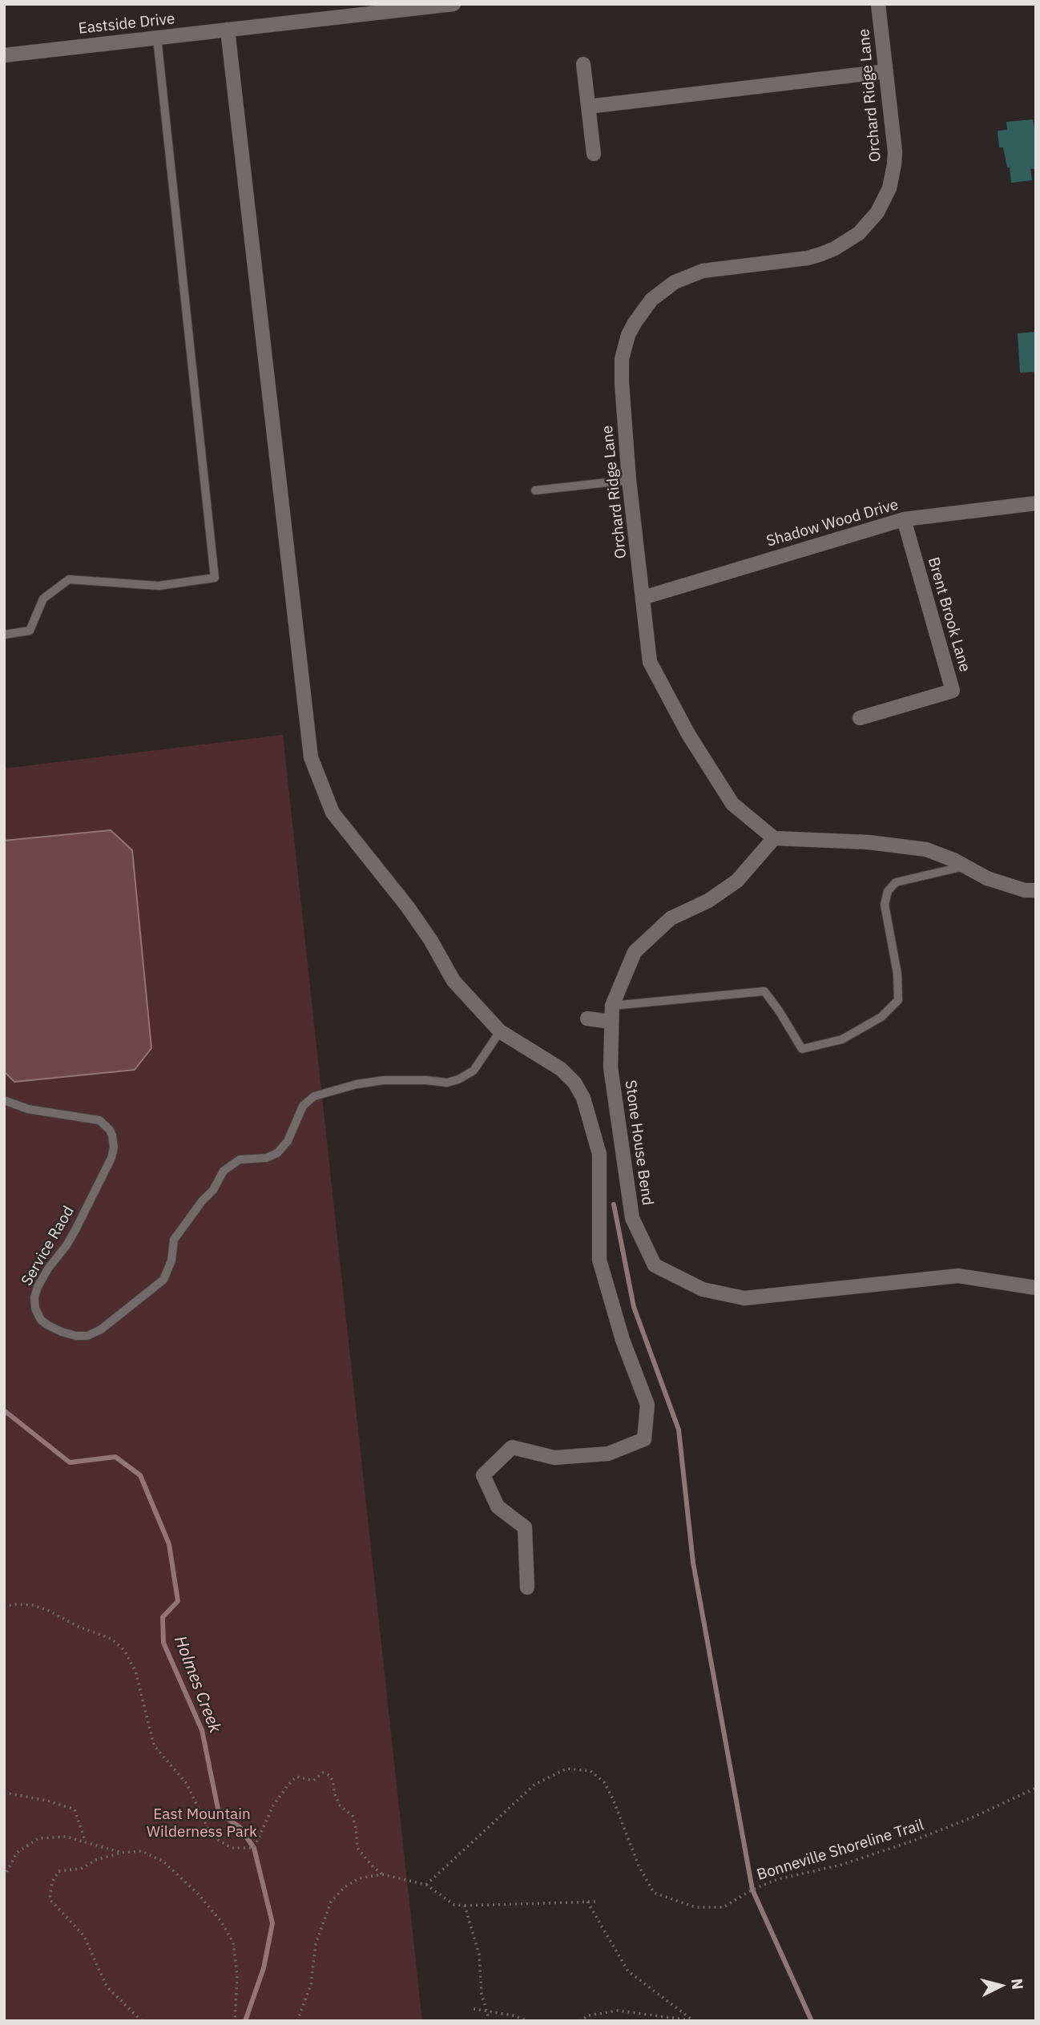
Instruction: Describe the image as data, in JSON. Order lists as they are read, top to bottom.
{
  "streets": {
    "street": [
      "Eastside Drive",
      "Orchard Ridge Lane",
      "Shadow Wood Drive",
      "Brent Brook Lane",
      "Stone House Bend"
    ],
    "lane": ["Service Raod"],
    "path": ["Bonneville Shoreline Trail"]
  },
  "crossings": [
    ["Orchard Ridge Lane", "Shadow Wood Drive"],
    ["Orchard Ridge Lane", "Stone House Bend"],
    ["Shadow Wood Drive", "Brent Brook Lane"]
  ],
  "water": ["Holmes Creek"],
  "parks": ["East Mountain Wilderness Park"],
  "north": "right"
}
